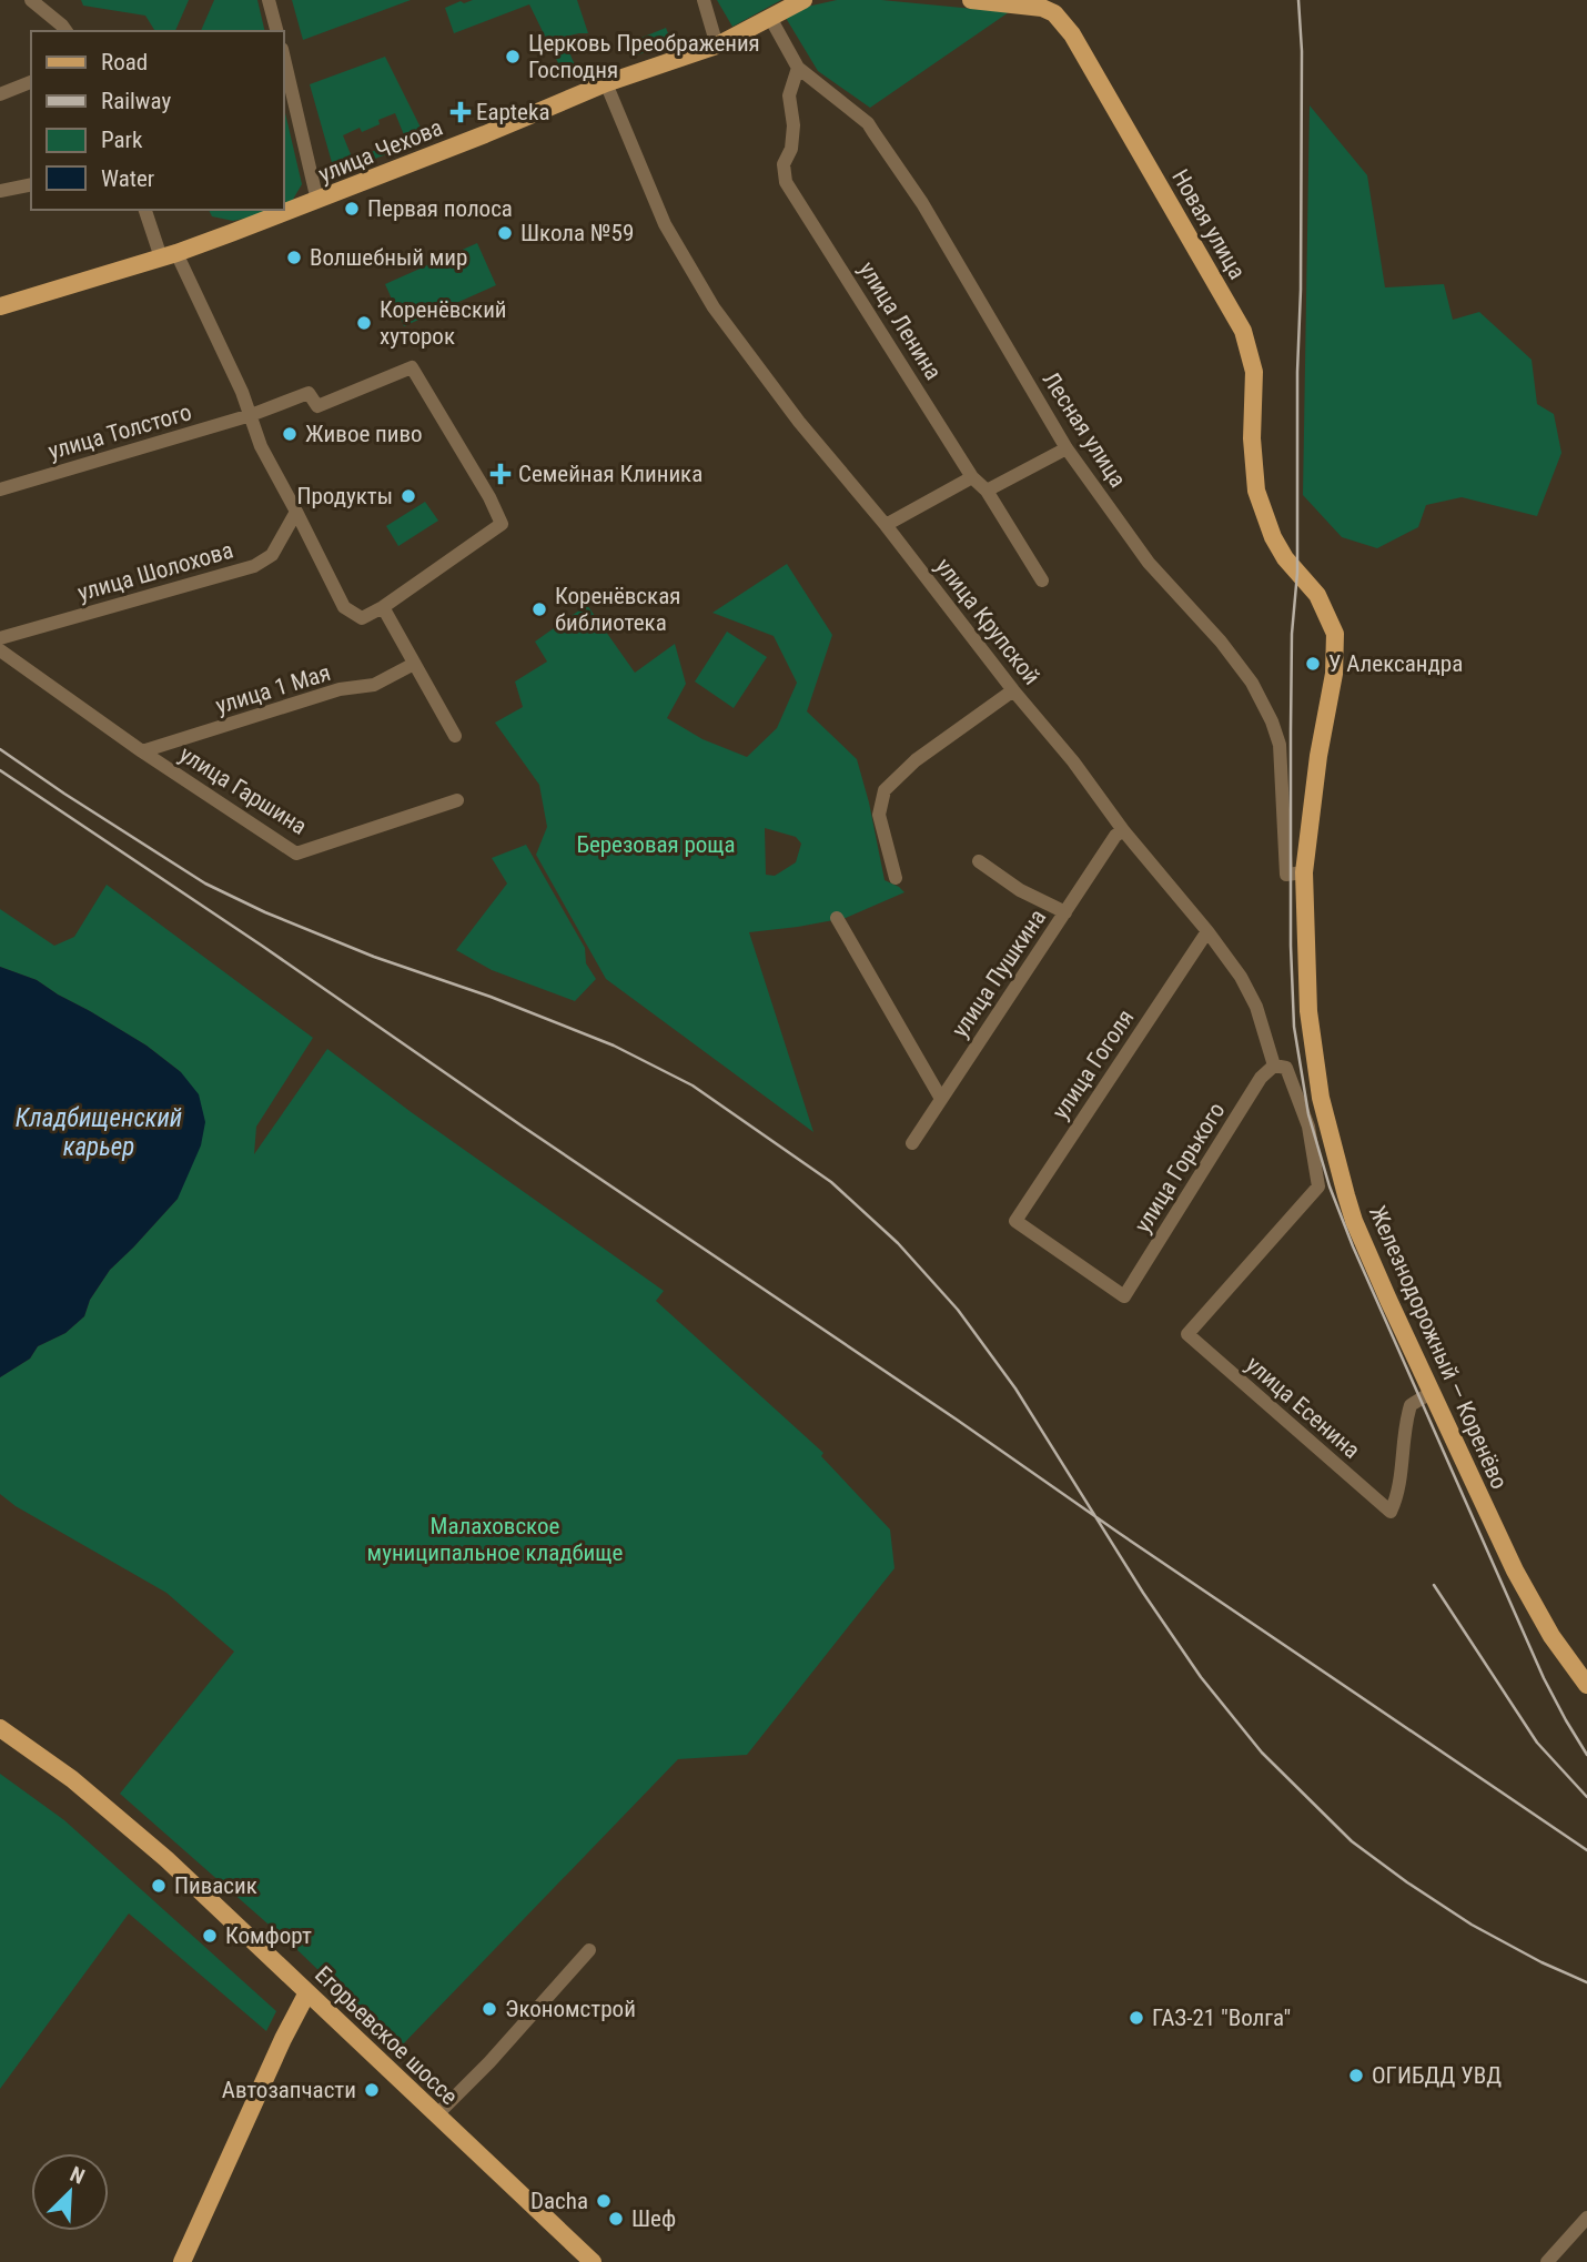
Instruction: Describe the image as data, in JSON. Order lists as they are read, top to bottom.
{
  "streets": {
    "main road": [
      "улица Чехова",
      "Новая улица",
      "Железнодорожный — Коренёво",
      "Егорьевское шоссе"
    ],
    "street": [
      "улица Ленина",
      "Лесная улица",
      "улица Толстого",
      "улица Шолохова",
      "улица Крупской",
      "улица 1 Мая",
      "улица Гаршина",
      "улица Пушкина",
      "улица Гоголя",
      "улица Горького",
      "улица Есенина"
    ]
  },
  "crossings": [
    ["улица Чехова", "Лесная улица"],
    ["улица Чехова", "улица Крупской"],
    ["Новая улица", "Железнодорожный — Коренёво"],
    ["улица Ленина", "Лесная улица"],
    ["Лесная улица", "Железнодорожный — Коренёво"],
    ["улица Крупской", "улица Пушкина"],
    ["улица Крупской", "улица Гоголя"],
    ["улица Крупской", "улица Горького"],
    ["улица Крупской", "улица Есенина"],
    ["улица 1 Мая", "улица Гаршина"],
    ["улица Гоголя", "улица Горького"],
    ["Железнодорожный — Коренёво", "улица Есенина"]
  ],
  "water": ["Кладбищенский карьер"],
  "parks": ["Березовая роща", "Малаховское муниципальное кладбище"],
  "places": {
    "other": [
      "Церковь Преображения Господня",
      "Первая полоса",
      "Школа №59",
      "Волшебный мир",
      "Коренёвский хуторок",
      "Живое пиво",
      "Продукты",
      "Коренёвская библиотека",
      "У Александра",
      "Пивасик",
      "Комфорт",
      "Экономстрой",
      "ГАЗ-21 \"Волга\"",
      "ОГИБДД УВД",
      "Автозапчасти",
      "Dacha",
      "Шеф"
    ],
    "health": ["Eapteka", "Семейная Клиника"]
  },
  "legend": [
    "Road",
    "Railway",
    "Park",
    "Water"
  ],
  "north": "top right"
}
